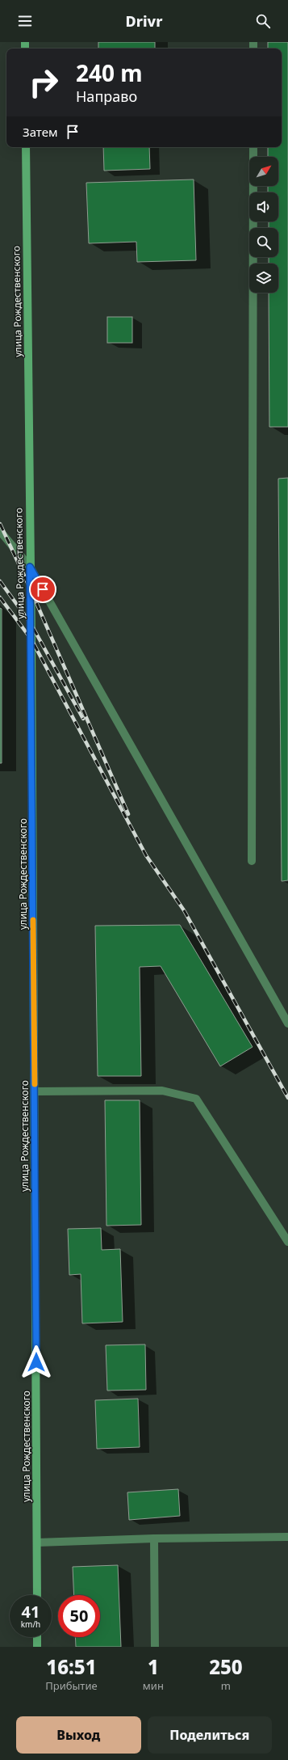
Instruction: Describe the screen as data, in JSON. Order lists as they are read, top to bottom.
{
  "streets": {
    "main road": ["улица Рождественского"]
  },
  "north": "top right",
  "page": {
    "header": "Drivr",
    "turn": ["240 m", "Направо"],
    "then": "Затем",
    "speed": "41 km/h",
    "limit": "50",
    "eta": [
      "16:51",
      "Прибытие",
      "1",
      "мин",
      "250",
      "m"
    ],
    "buttons": ["Выход", "Поделиться"]
  }
}
